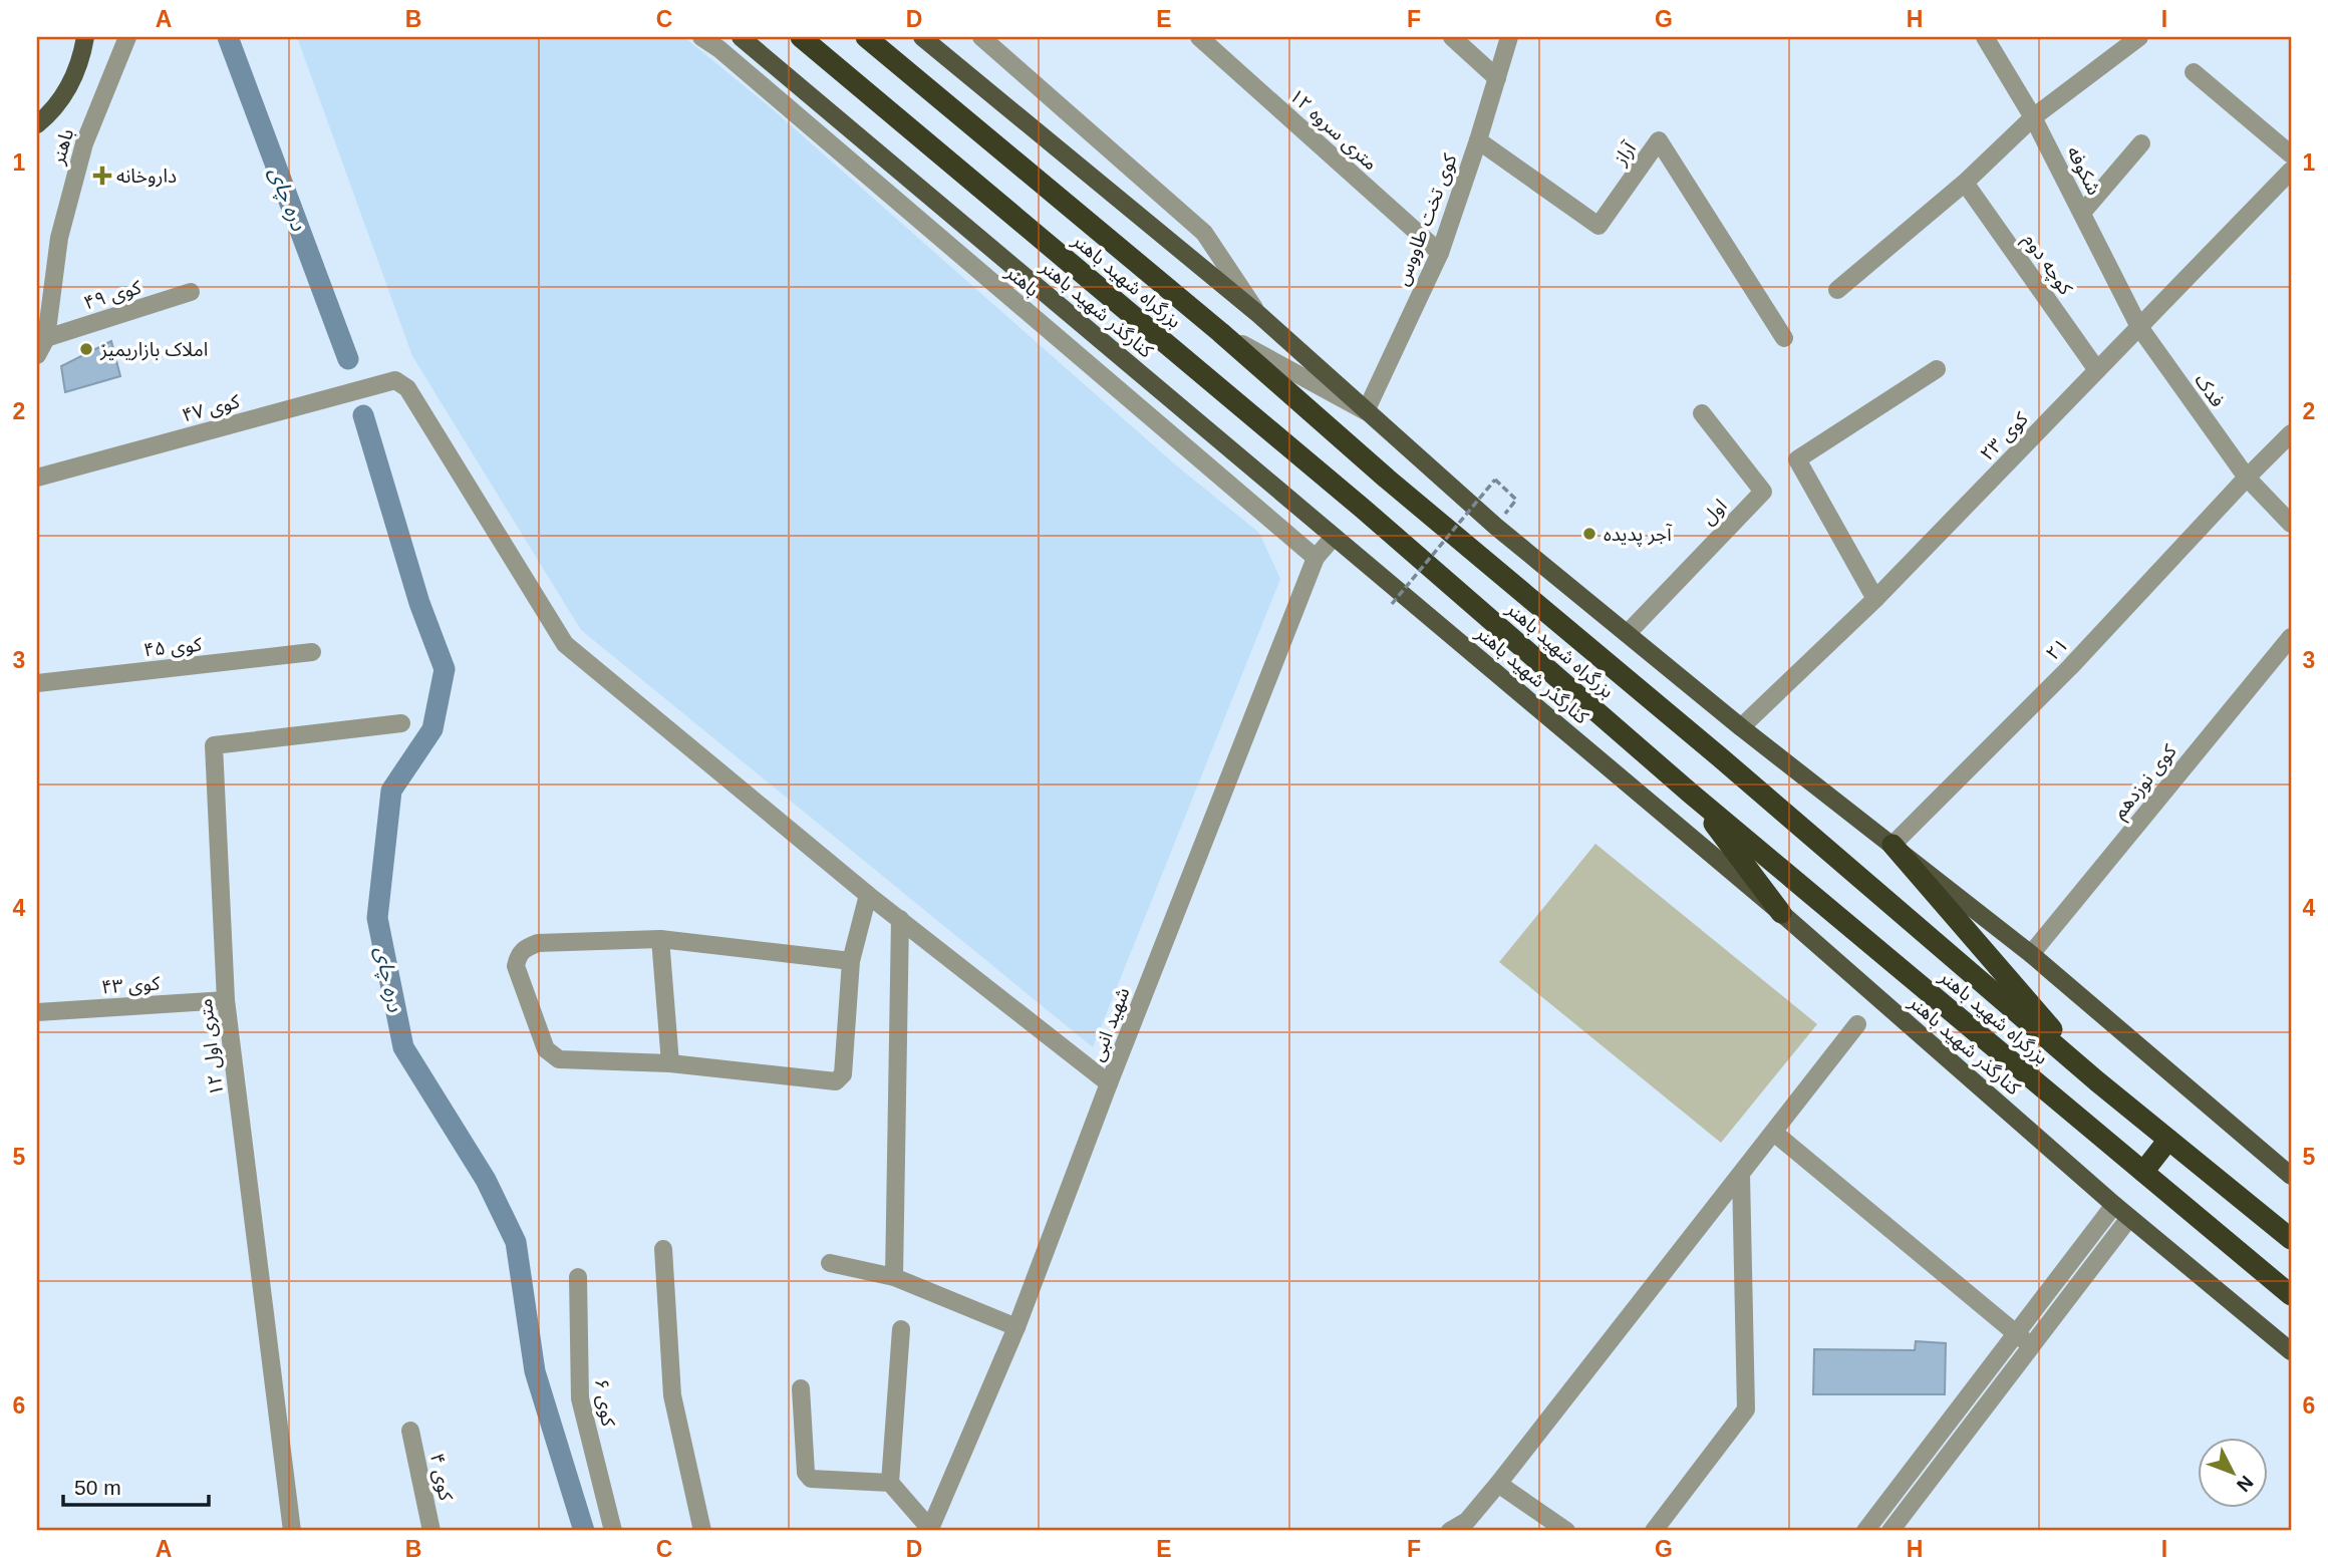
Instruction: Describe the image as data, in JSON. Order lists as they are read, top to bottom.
{
  "streets": {
    "highway": ["بزرگراه شهید باهنر"],
    "main road": ["کنارگذر شهید باهنر"],
    "street": [
      "۱۲ متری سروه",
      "باهنر",
      "آراز",
      "شکوفه",
      "کوی تخت طاووس",
      "کوچه دوم",
      "کوی ۴۹",
      "فدک",
      "کوی ۴۷",
      "کوی ۲۳",
      "اول",
      "کوی ۴۵",
      "۲۱",
      "کوی نوزدهم",
      "کوی ۴۳",
      "شهید انبی",
      "۱۲ متری اول",
      "کوی ۶",
      "کوی ۴"
    ]
  },
  "crossings": [
    ["۱۲ متری سروه", "کوی تخت طاووس"],
    ["باهنر", "کوی ۴۹"],
    ["باهنر", "شهید انبی"],
    ["آراز", "کوی تخت طاووس"],
    ["شکوفه", "فدک"],
    ["شکوفه", "کوی ۲۳"],
    ["کوچه دوم", "کوی ۲۳"],
    ["کنارگذر شهید باهنر", "شهید انبی"],
    ["فدک", "کوی ۲۳"],
    ["فدک", "۲۱"],
    ["کوی ۴۳", "۱۲ متری اول"]
  ],
  "water": ["دره چای"],
  "places": {
    "health": ["داروخانه"],
    "other": ["املاک بازاریمیز", "آجر پدیده"]
  },
  "scale_bar": "50 m",
  "north": "bottom right",
  "grid": {
    "columns": [
      "A",
      "B",
      "C",
      "D",
      "E",
      "F",
      "G",
      "H",
      "I"
    ],
    "rows": [
      "1",
      "2",
      "3",
      "4",
      "5",
      "6"
    ]
  }
}
